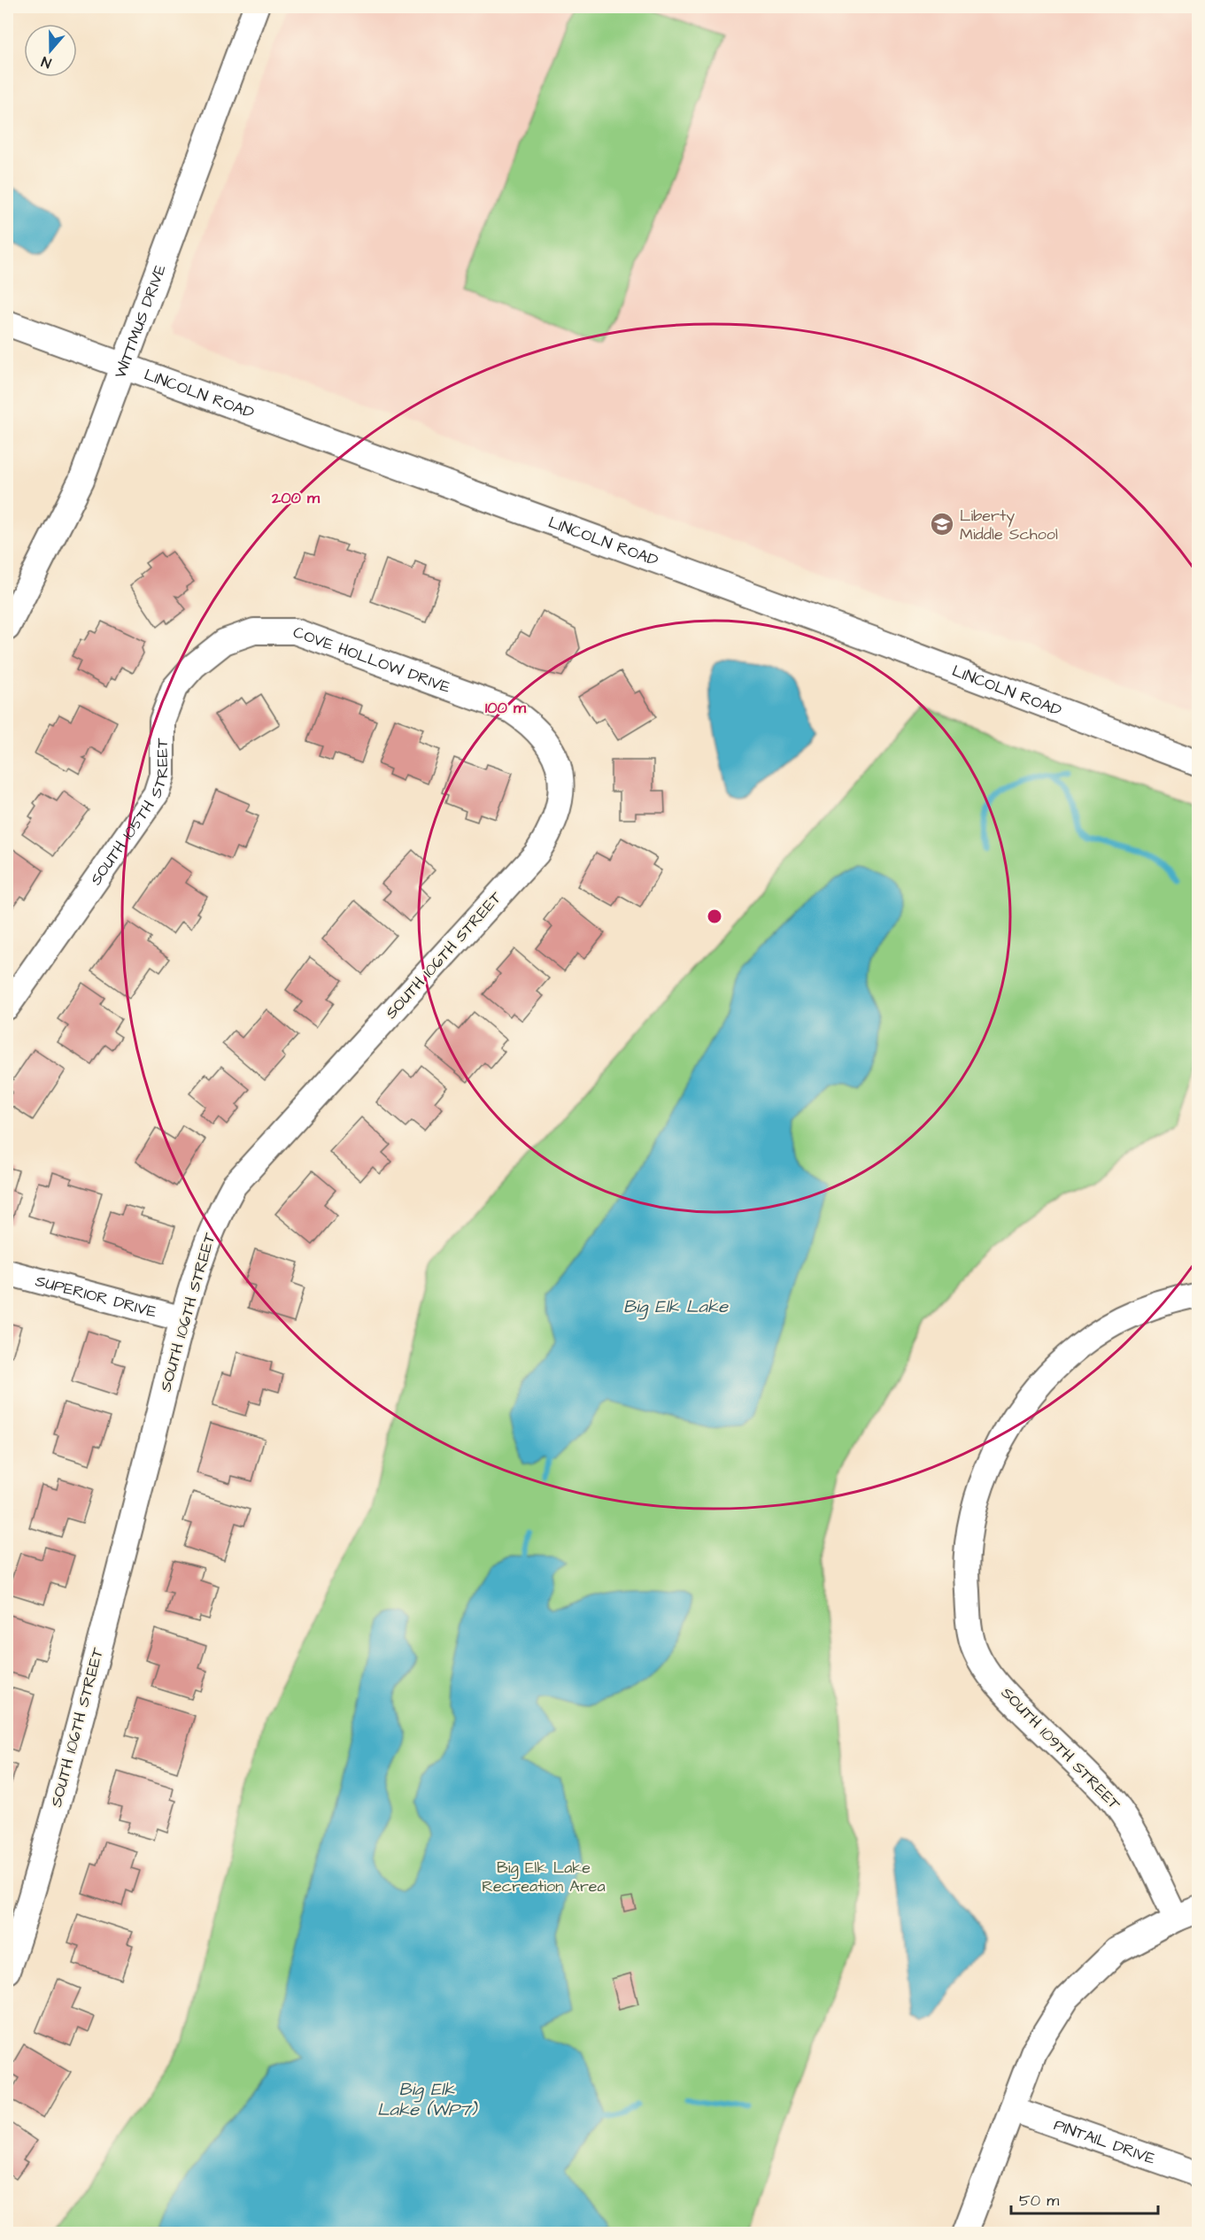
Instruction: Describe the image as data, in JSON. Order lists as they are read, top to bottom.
{
  "streets": {
    "street": [
      "WITTMUS DRIVE",
      "LINCOLN ROAD",
      "COVE HOLLOW DRIVE",
      "SOUTH 105TH STREET",
      "SOUTH 106TH STREET",
      "SUPERIOR DRIVE",
      "SOUTH 109TH STREET",
      "PINTAIL DRIVE"
    ]
  },
  "crossings": [
    ["WITTMUS DRIVE", "LINCOLN ROAD"],
    ["COVE HOLLOW DRIVE", "SOUTH 105TH STREET"],
    ["COVE HOLLOW DRIVE", "SOUTH 106TH STREET"],
    ["SOUTH 106TH STREET", "SUPERIOR DRIVE"],
    ["SOUTH 109TH STREET", "PINTAIL DRIVE"]
  ],
  "water": ["Big Elk Lake", "Big Elk Lake (WP7)"],
  "parks": ["Big Elk Lake Recreation Area"],
  "places": {
    "school or university": ["Liberty Middle School"]
  },
  "scale_bar": "50 m",
  "north": "bottom",
  "rings": ["200 m", "100 m"]
}
